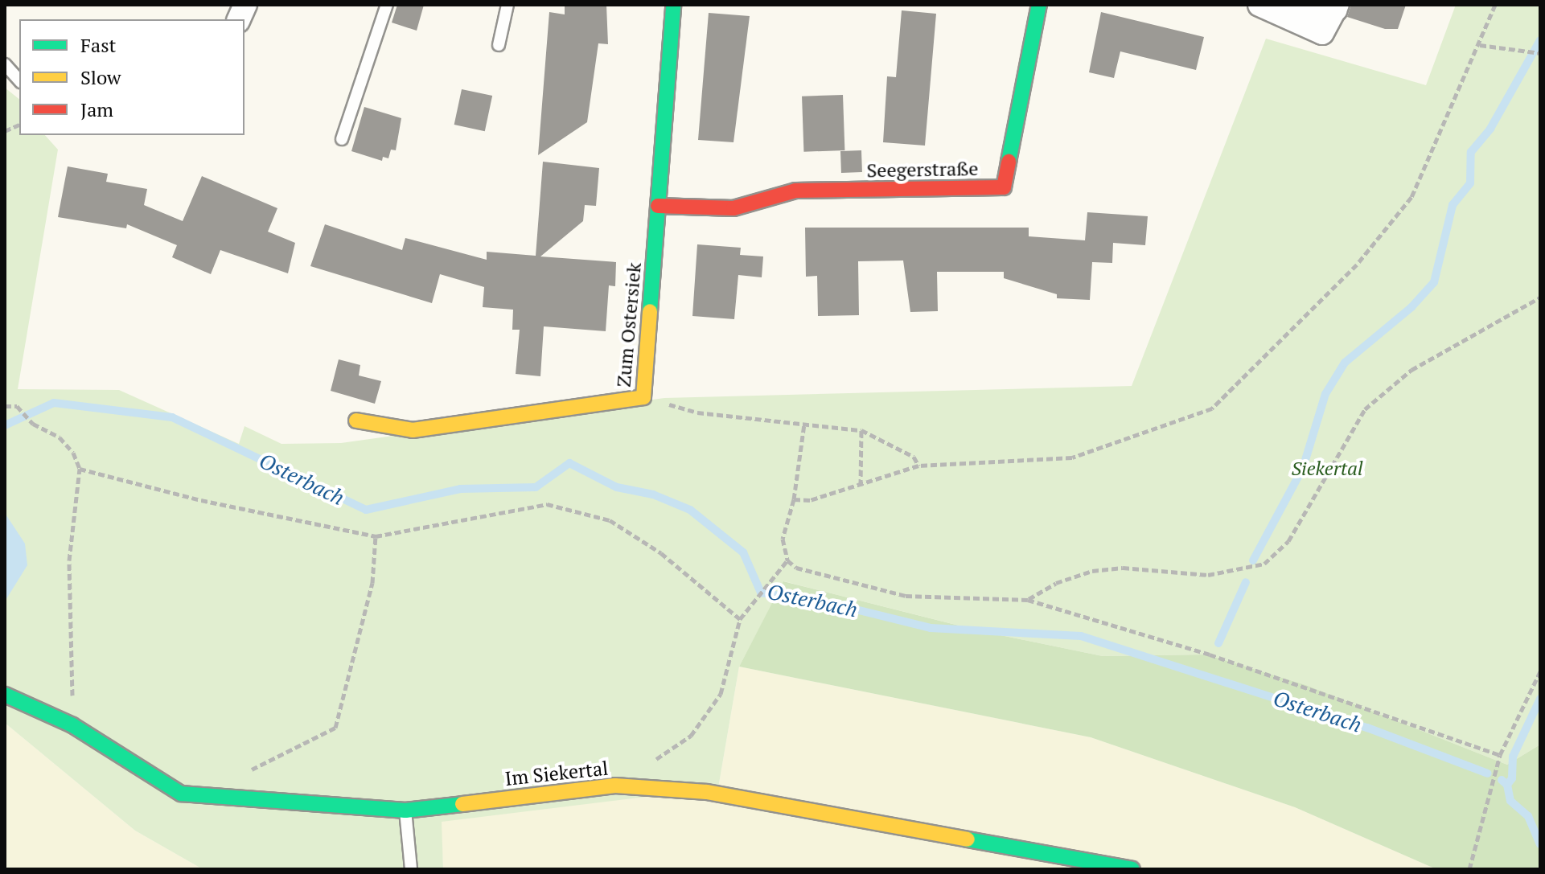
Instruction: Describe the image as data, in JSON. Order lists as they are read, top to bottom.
{
  "streets": {
    "street": ["Seegerstraße", "Zum Ostersiek", "Im Siekertal"]
  },
  "crossings": [
    ["Seegerstraße", "Zum Ostersiek"]
  ],
  "water": ["Osterbach"],
  "parks": ["Siekertal"],
  "legend": ["Fast", "Slow", "Jam"]
}
